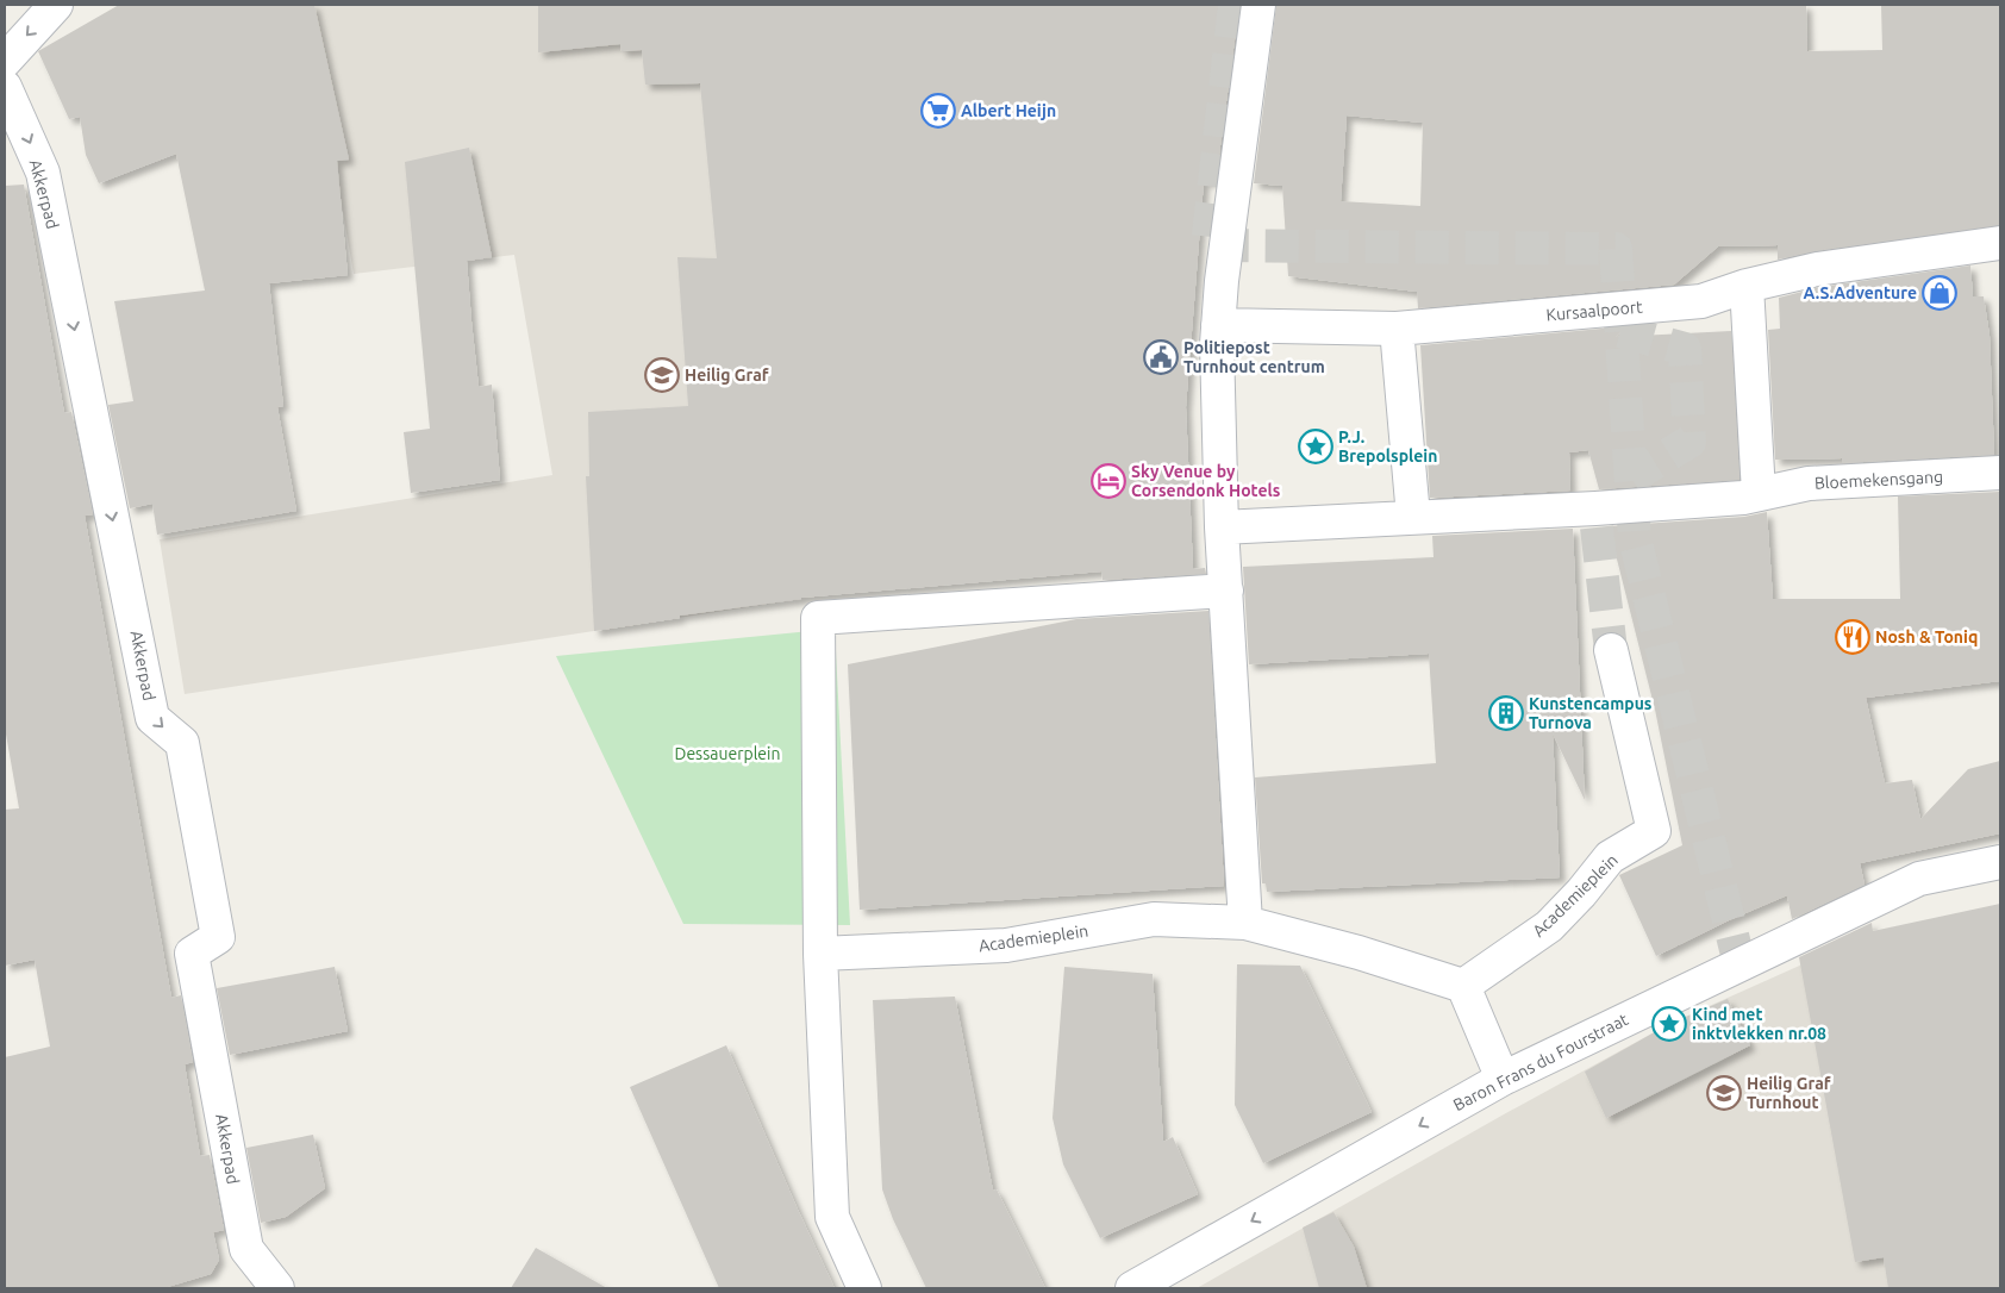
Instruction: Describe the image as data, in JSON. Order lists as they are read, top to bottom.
{
  "streets": {
    "street": [
      "Akkerpad",
      "Kursaalpoort",
      "Bloemekensgang",
      "Academieplein",
      "Baron Frans du Fourstraat"
    ]
  },
  "one_way": ["Akkerpad", "Baron Frans du Fourstraat"],
  "parks": ["Dessauerplein"],
  "places": {
    "supermarket": ["Albert Heijn"],
    "shop": ["A.S.Adventure"],
    "public building": ["Politiepost Turnhout centrum"],
    "school or university": ["Heilig Graf", "Heilig Graf Turnhout"],
    "place": ["P.J. Brepolsplein", "Kind met inktvlekken nr.08"],
    "hotel": ["Sky Venue by Corsendonk Hotels"],
    "restaurant": ["Nosh & Toniq"],
    "building": ["Kunstencampus Turnova"]
  }
}
